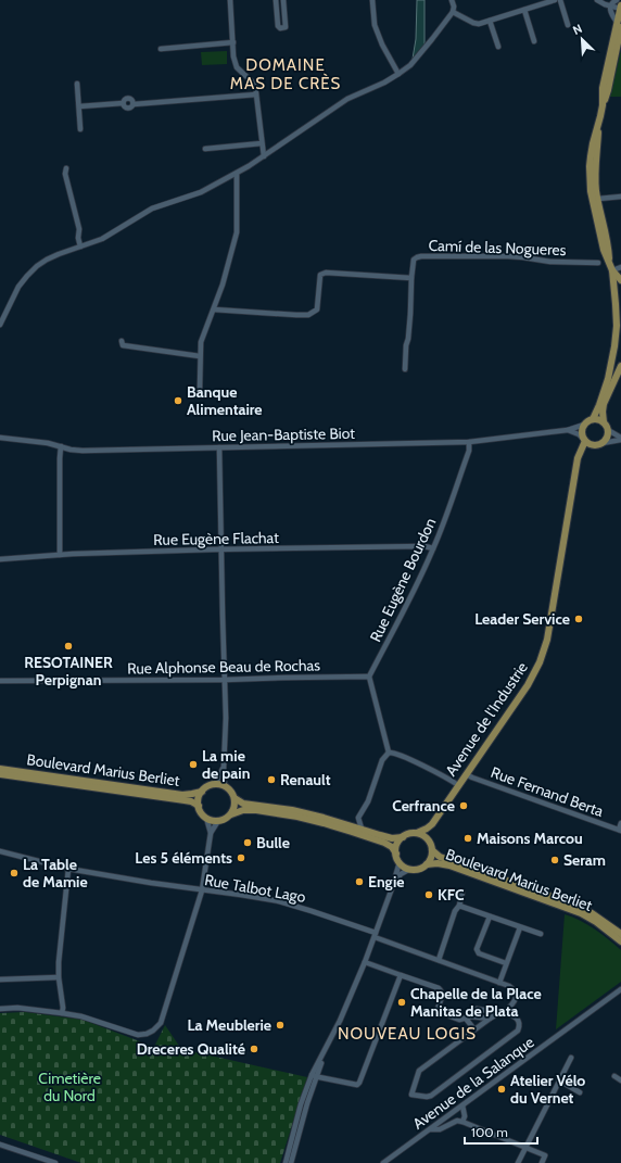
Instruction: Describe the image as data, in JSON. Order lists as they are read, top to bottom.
{
  "streets": {
    "main road": ["Avenue de l'Industrie", "Boulevard Marius Berliet"],
    "street": [
      "Camí de las Nogueres",
      "Rue Jean-Baptiste Biot",
      "Rue Eugène Flachat",
      "Rue Eugène Bourdon",
      "Rue Alphonse Beau de Rochas",
      "Rue Fernand Berta",
      "Rue Talbot Lago",
      "Avenue de la Salanque"
    ]
  },
  "crossings": [
    ["Rue Jean-Baptiste Biot", "Rue Eugène Bourdon"],
    ["Rue Jean-Baptiste Biot", "Avenue de l'Industrie"],
    ["Rue Eugène Flachat", "Rue Eugène Bourdon"],
    ["Rue Eugène Bourdon", "Rue Alphonse Beau de Rochas"],
    ["Avenue de l'Industrie", "Boulevard Marius Berliet"],
    ["Avenue de l'Industrie", "Rue Fernand Berta"]
  ],
  "districts": ["DOMAINE MAS DE CRÈS", "NOUVEAU LOGIS"],
  "parks": ["Cimetière du Nord"],
  "places": [
    "Banque Alimentaire",
    "Leader Service",
    "RESOTAINER Perpignan",
    "La mie de pain",
    "Renault",
    "Cerfrance",
    "Maisons Marcou",
    "Bulle",
    "Les 5 éléments",
    "Seram",
    "La Table de Mamie",
    "Engie",
    "KFC",
    "Chapelle de la Place Manitas de Plata",
    "La Meublerie",
    "Dreceres Qualité",
    "Atelier Vélo du Vernet"
  ],
  "scale_bar": "100 m",
  "north": "top left"
}
